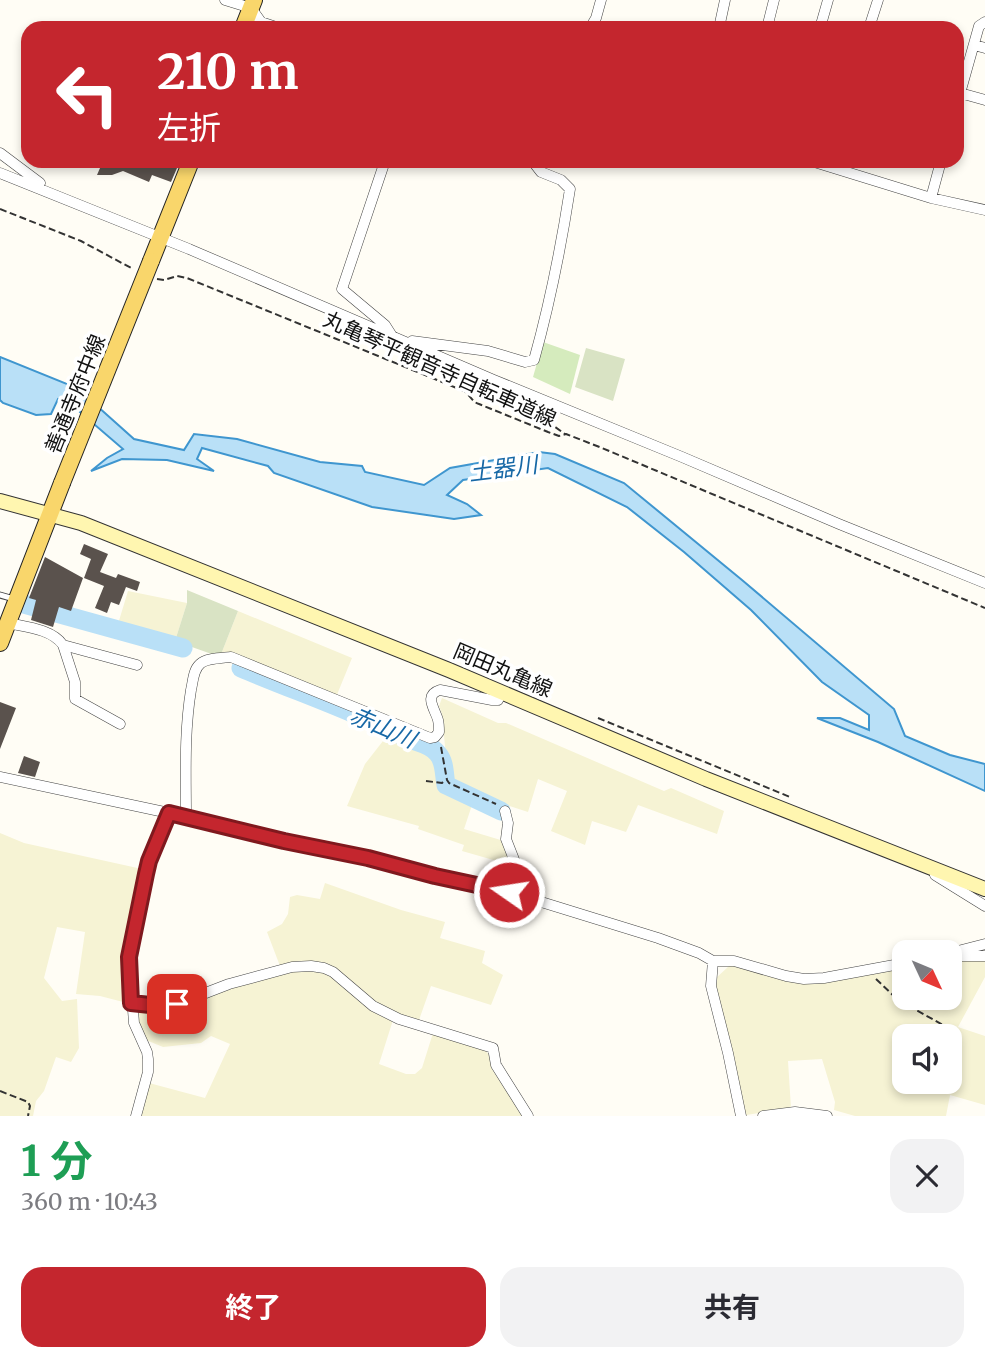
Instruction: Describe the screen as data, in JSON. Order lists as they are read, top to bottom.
{
  "streets": {
    "main road": ["善通寺府中線", "岡田丸亀線"],
    "path": ["丸亀琴平観音寺自転車道線"]
  },
  "crossings": [
    ["善通寺府中線", "岡田丸亀線"]
  ],
  "water": ["土器川", "赤山川"],
  "north": "bottom right",
  "page": {
    "turn": ["210 m", "左折"],
    "heading": ["1 分", "360 m · 10:43"],
    "buttons": ["終了", "共有"]
  }
}
